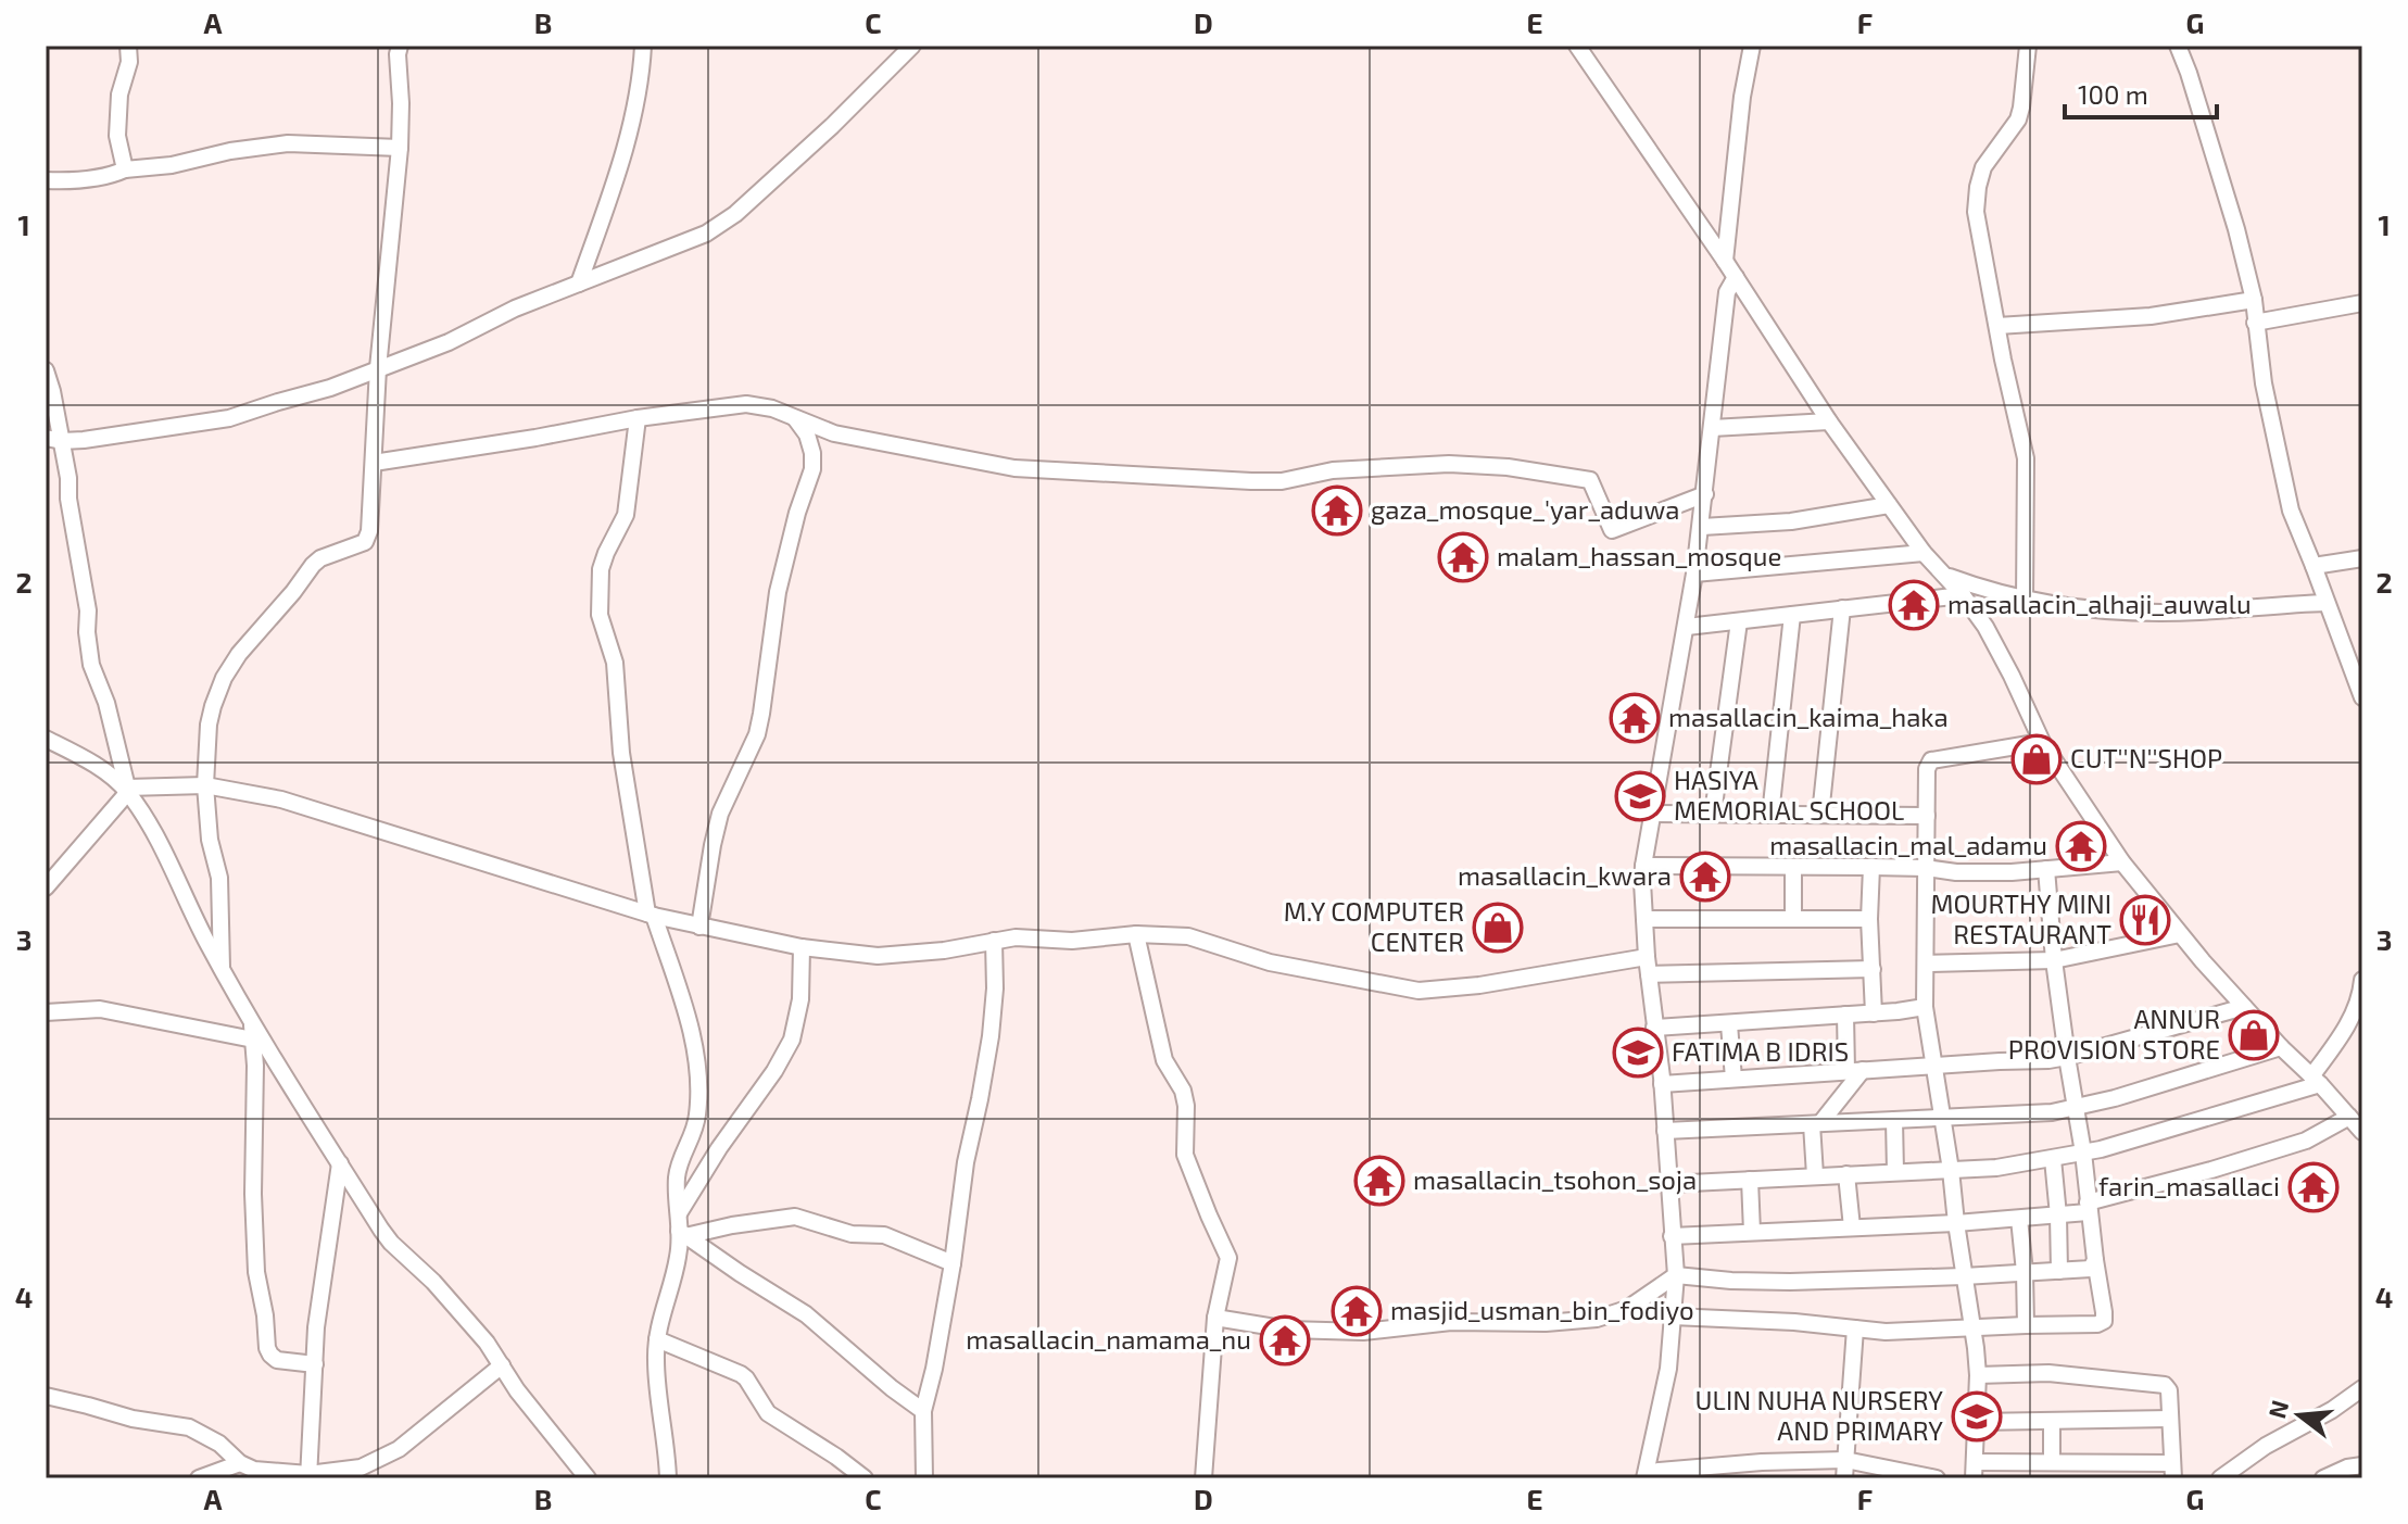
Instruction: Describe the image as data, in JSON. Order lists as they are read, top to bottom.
{
  "places": {
    "temple": [
      "gaza_mosque_'yar_aduwa",
      "malam_hassan_mosque",
      "masallacin_alhaji_auwalu",
      "masallacin_kaima_haka",
      "masallacin_mal_adamu",
      "masallacin_kwara",
      "masallacin_tsohon_soja",
      "farin_masallaci",
      "masjid_usman_bin_fodiyo",
      "masallacin_namama_nu"
    ],
    "shop": ["CUT''N''SHOP", "M.Y COMPUTER CENTER", "ANNUR PROVISION STORE"],
    "school or university": ["HASIYA MEMORIAL SCHOOL", "FATIMA B IDRIS", "ULIN NUHA NURSERY AND PRIMARY"],
    "restaurant": ["MOURTHY MINI RESTAURANT"]
  },
  "scale_bar": "100 m",
  "north": "left",
  "grid": {
    "columns": [
      "A",
      "B",
      "C",
      "D",
      "E",
      "F",
      "G"
    ],
    "rows": [
      "1",
      "2",
      "3",
      "4"
    ]
  }
}
